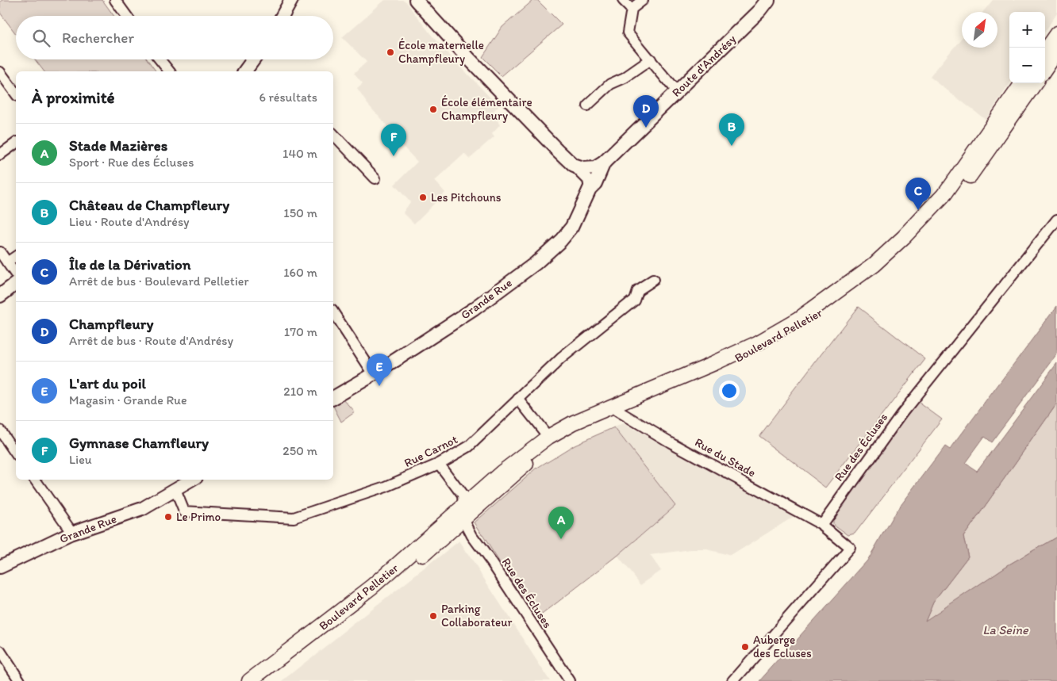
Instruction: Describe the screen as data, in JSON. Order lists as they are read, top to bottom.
{
  "streets": {
    "main road": ["Boulevard Pelletier"],
    "street": [
      "Route d'Andrésy",
      "Grande Rue",
      "Rue des Écluses",
      "Rue Carnot",
      "Rue du Stade"
    ]
  },
  "crossings": [
    ["Route d'Andrésy", "Grande Rue"],
    ["Grande Rue", "Rue Carnot"],
    ["Boulevard Pelletier", "Rue des Écluses"],
    ["Boulevard Pelletier", "Rue du Stade"],
    ["Rue des Écluses", "Rue Carnot"],
    ["Rue des Écluses", "Rue du Stade"]
  ],
  "water": ["La Seine"],
  "places": [
    "École maternelle Champfleury",
    "École élémentaire Champfleury",
    "Les Pitchouns",
    "Le Primo",
    "Parking Collaborateur",
    "Auberge des Ecluses"
  ],
  "north": "top right",
  "page": {
    "map_buttons": ["+", "−"],
    "search": "Rechercher",
    "heading": ["À proximité", "6 résultats"],
    "pins": [
      "D",
      "B",
      "F",
      "C",
      "E",
      "A"
    ],
    "list": [
      {
        "mark": "A",
        "name": "Stade Mazières",
        "note": "Sport · Rue des Écluses",
        "value": "140 m"
      },
      {
        "mark": "B",
        "name": "Château de Champfleury",
        "note": "Lieu · Route d'Andrésy",
        "value": "150 m"
      },
      {
        "mark": "C",
        "name": "Île de la Dérivation",
        "note": "Arrêt de bus · Boulevard Pelletier",
        "value": "160 m"
      },
      {
        "mark": "D",
        "name": "Champfleury",
        "note": "Arrêt de bus · Route d'Andrésy",
        "value": "170 m"
      },
      {
        "mark": "E",
        "name": "L'art du poil",
        "note": "Magasin · Grande Rue",
        "value": "210 m"
      },
      {
        "mark": "F",
        "name": "Gymnase Chamfleury",
        "note": "Lieu",
        "value": "250 m"
      }
    ]
  }
}
